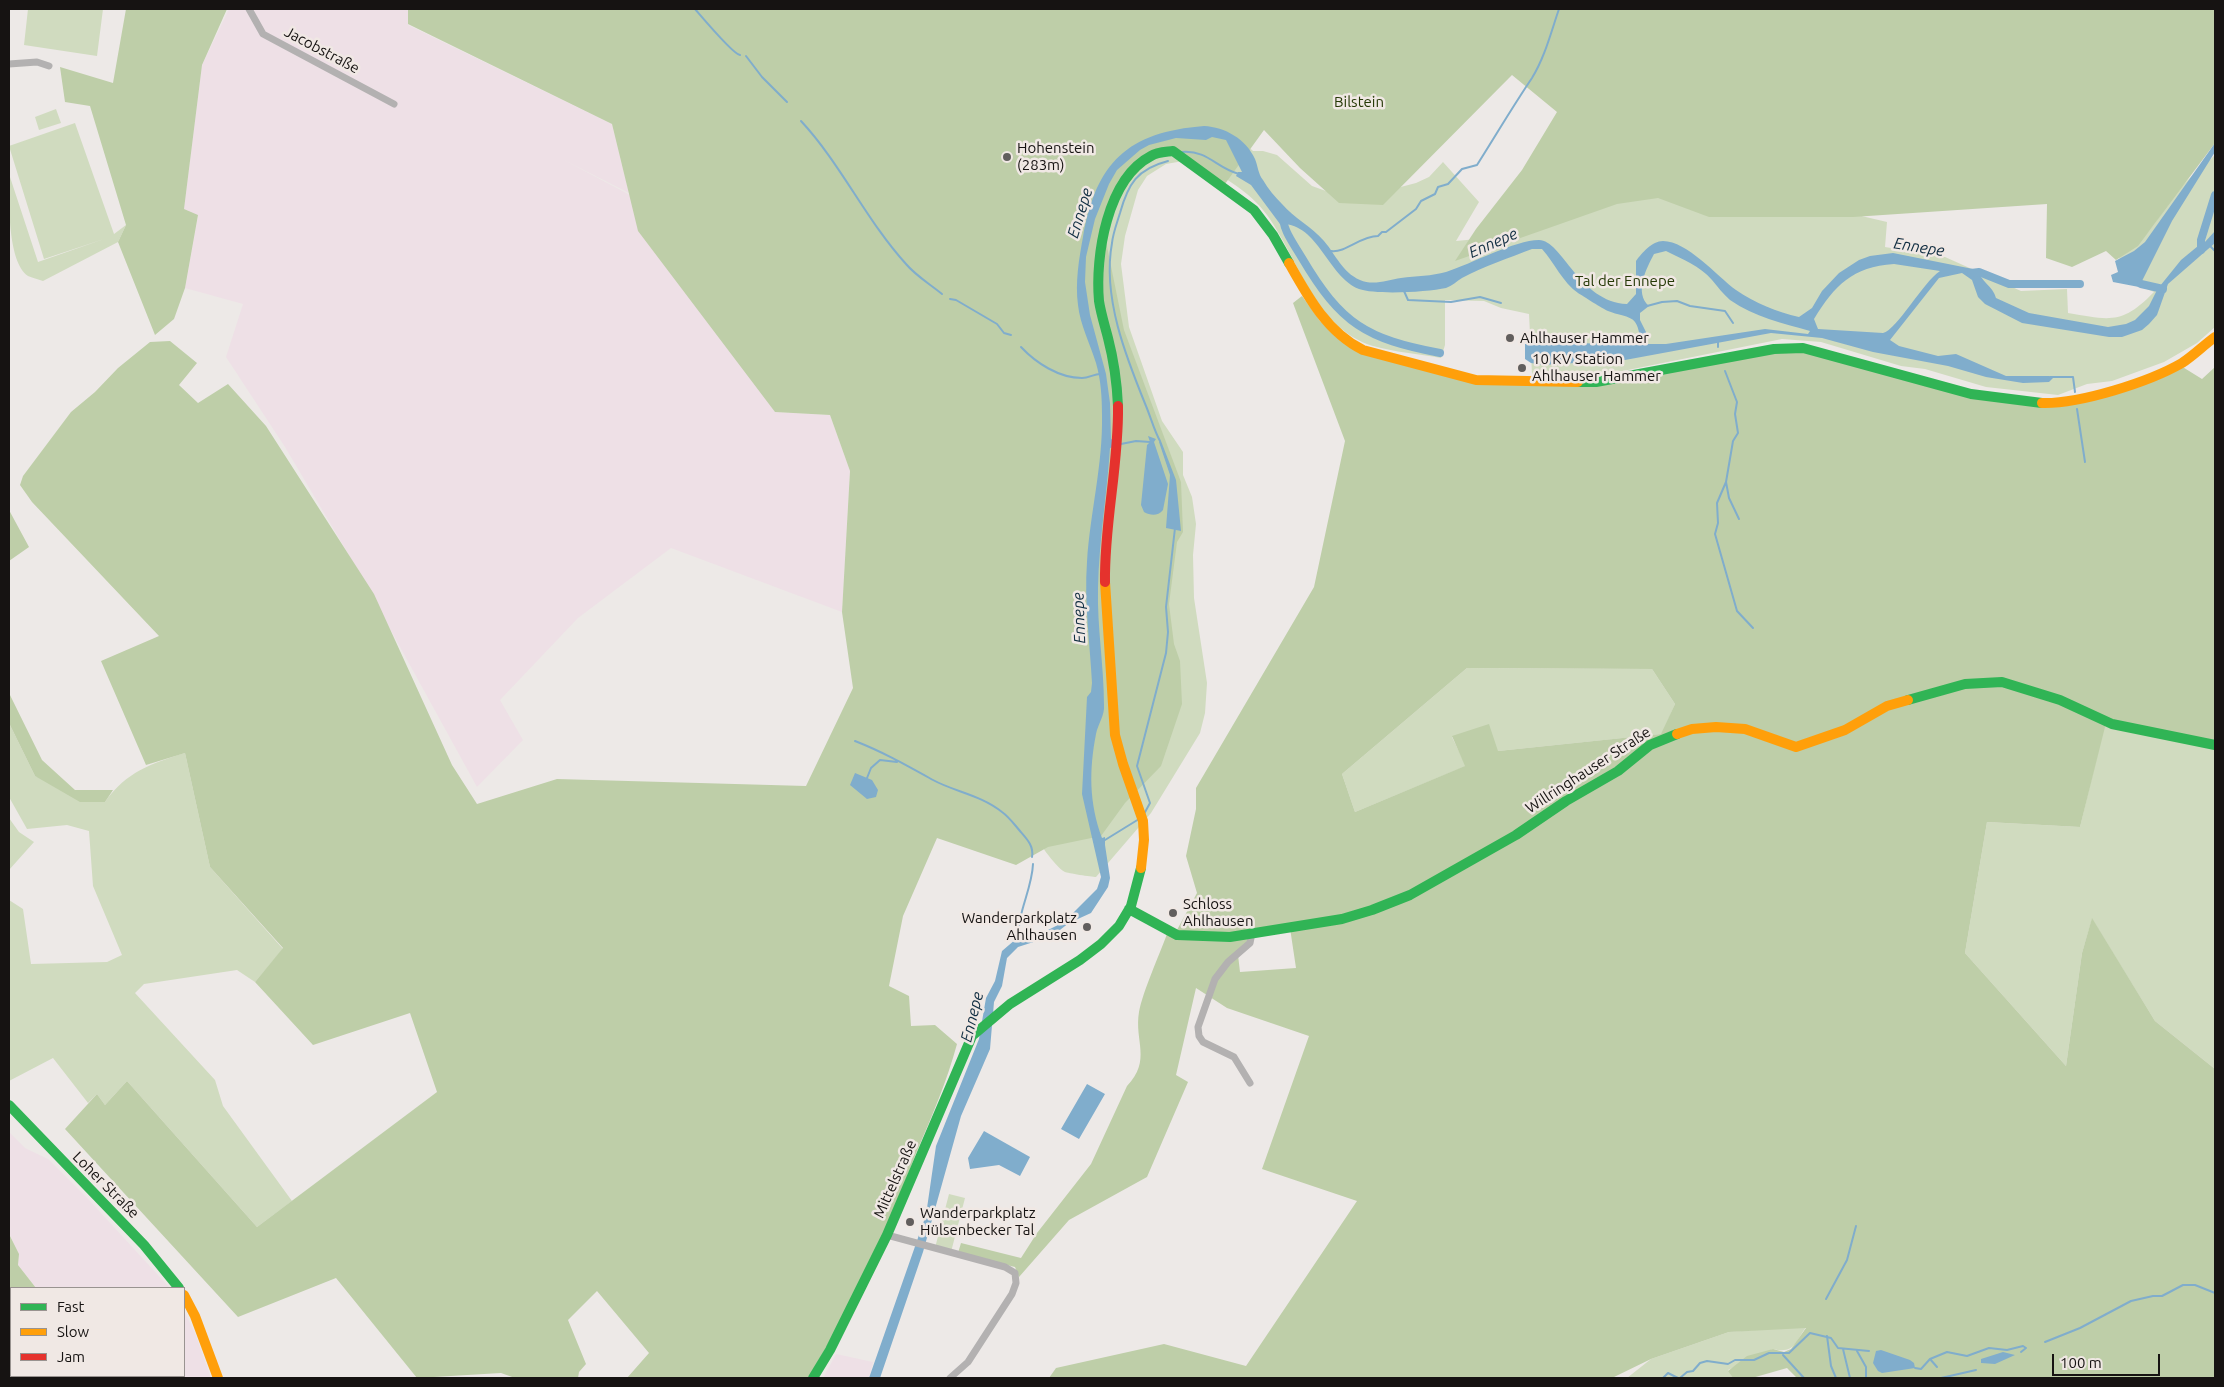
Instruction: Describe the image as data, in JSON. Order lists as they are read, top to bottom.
{
  "streets": {
    "street": [
      "Jacobstraße",
      "Willringhauser Straße",
      "Mittelstraße",
      "Loher Straße"
    ]
  },
  "crossings": [
    ["Willringhauser Straße", "Mittelstraße"]
  ],
  "water": ["Ennepe"],
  "parks": ["Bilstein", "Tal der Ennepe"],
  "places": [
    "Hohenstein (283m)",
    "Ahlhauser Hammer",
    "10 KV Station Ahlhauser Hammer",
    "Schloss Ahlhausen",
    "Wanderparkplatz Ahlhausen",
    "Wanderparkplatz Hülsenbecker Tal"
  ],
  "legend": ["Fast", "Slow", "Jam"],
  "scale_bar": "100 m"
}
